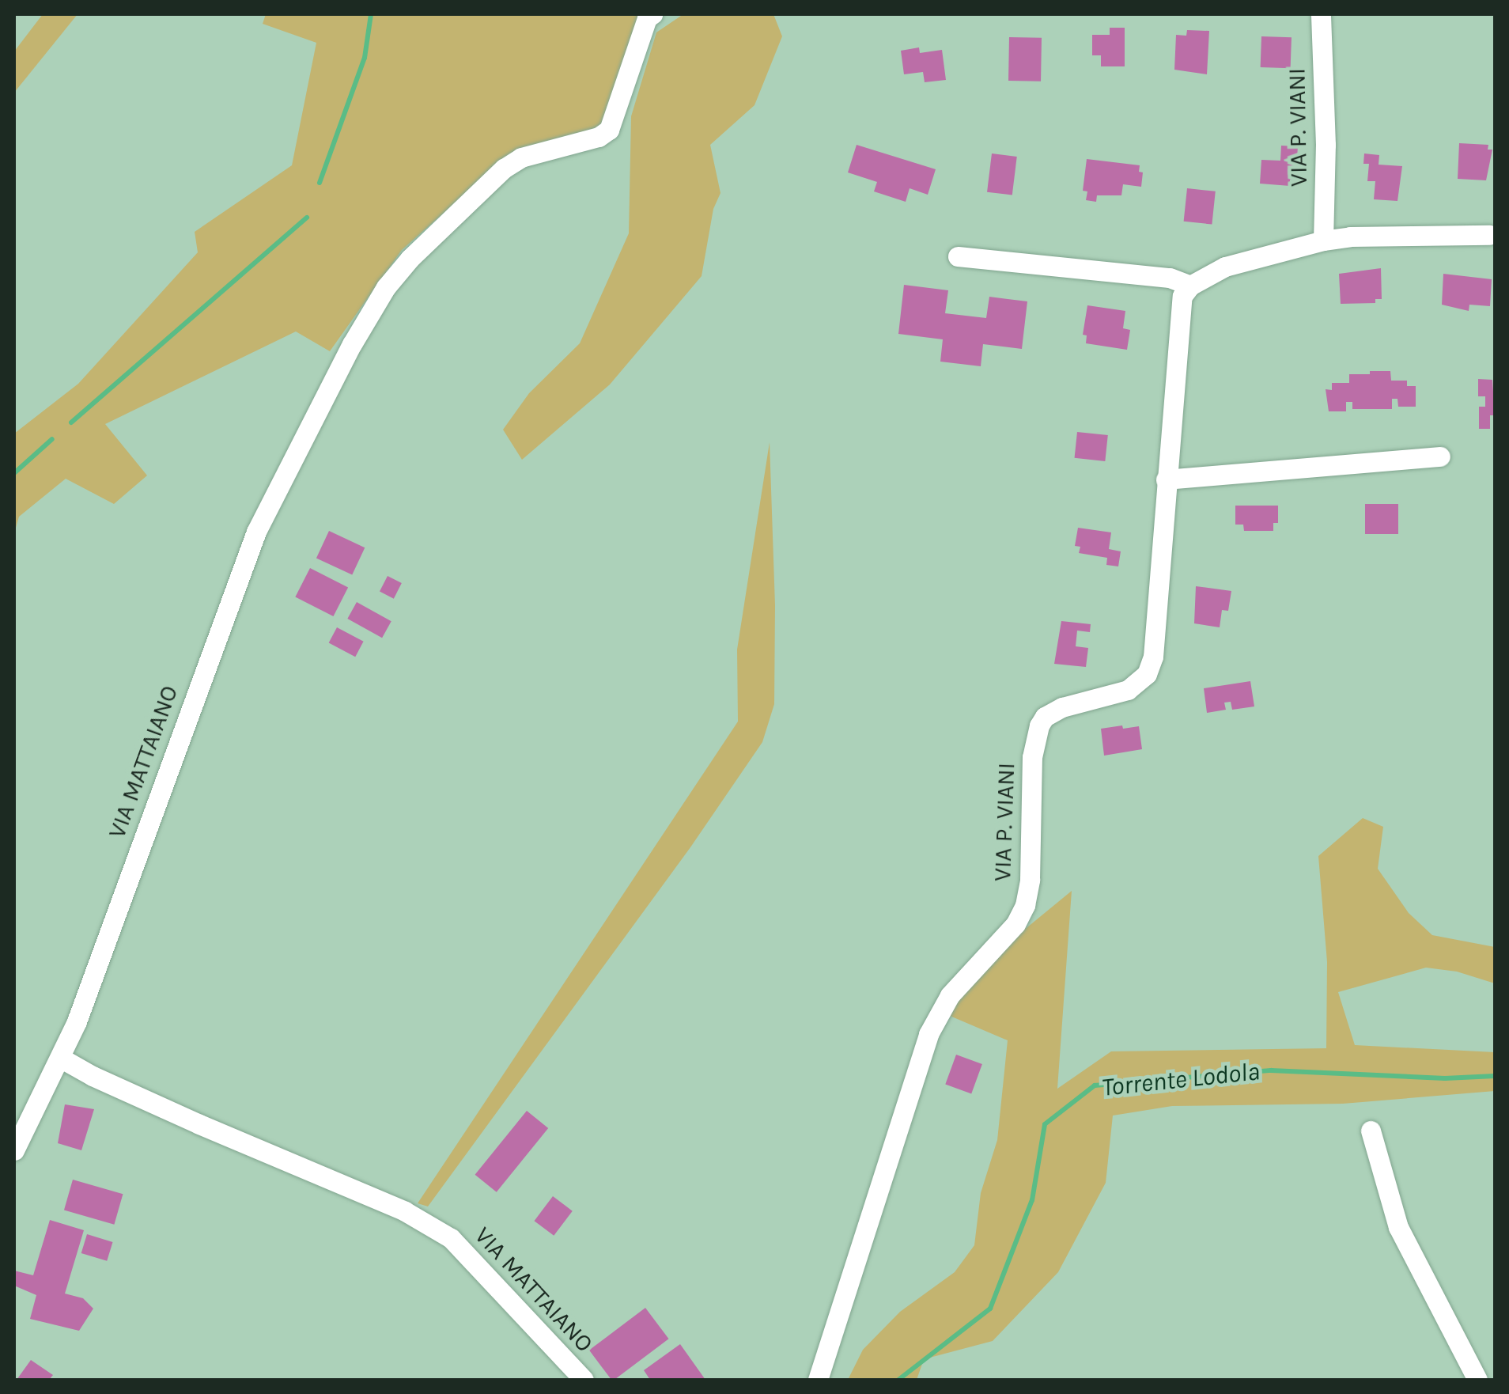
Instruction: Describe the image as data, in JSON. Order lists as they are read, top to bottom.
{
  "streets": {
    "street": ["VIA P. VIANI", "VIA MATTAIANO"]
  },
  "water": ["Torrente Lodola"]
}
